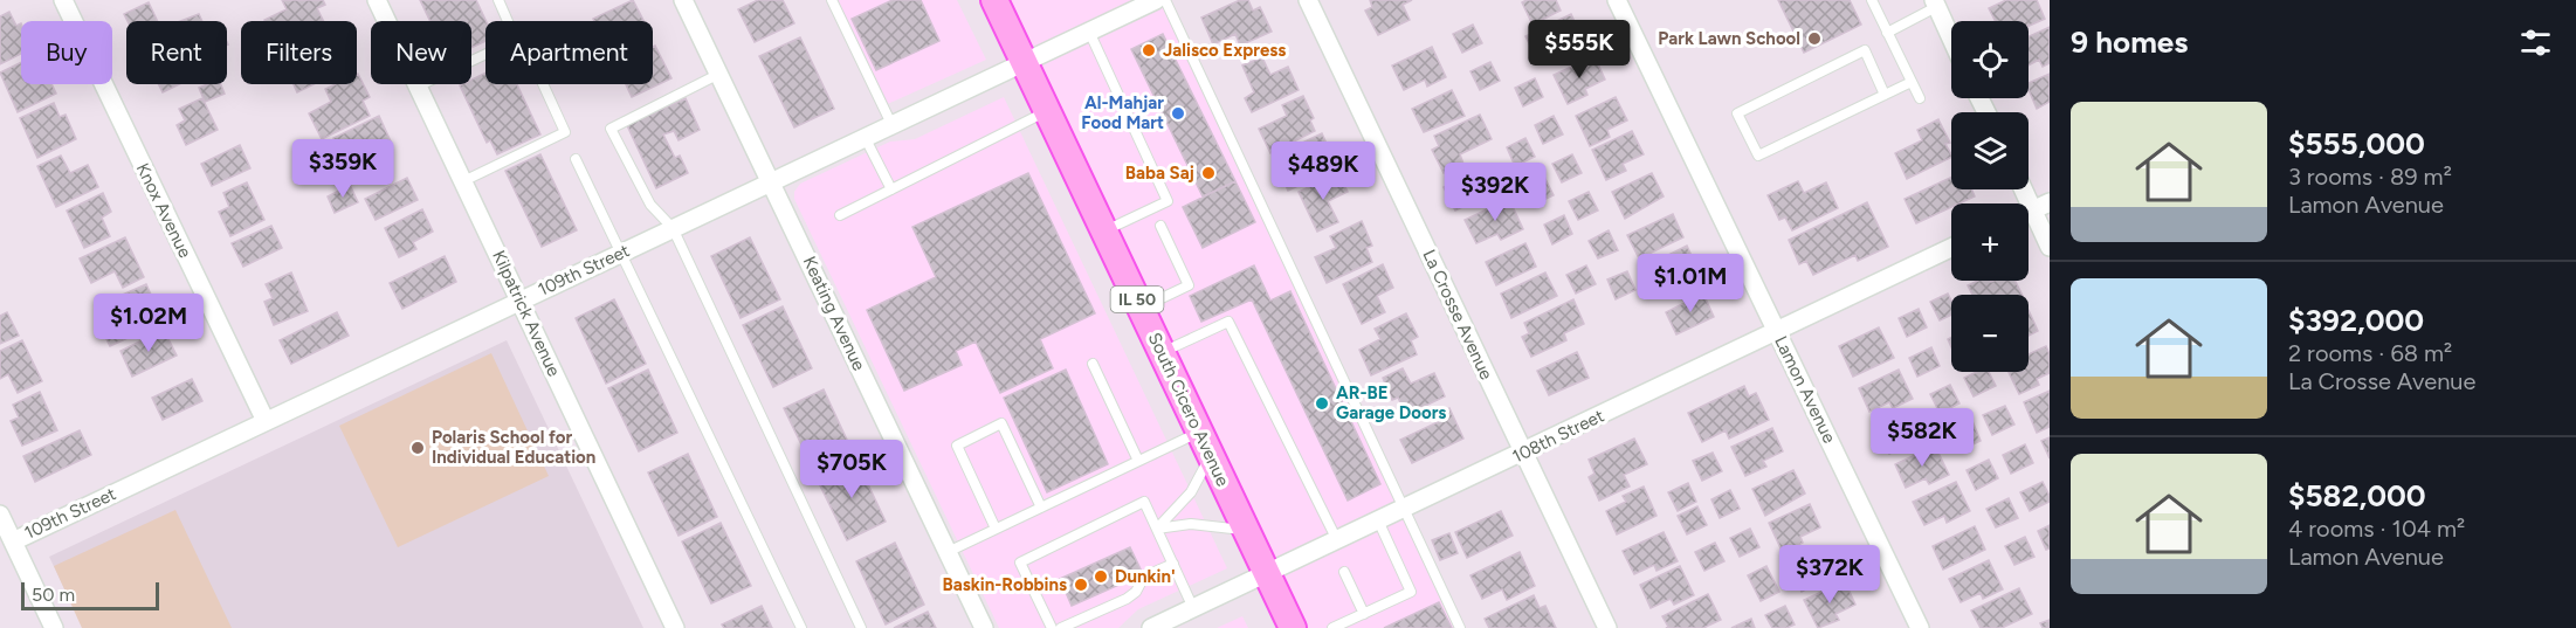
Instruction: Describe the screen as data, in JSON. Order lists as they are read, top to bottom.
{
  "streets": {
    "main road": ["IL 50", "South Cicero Avenue"],
    "street": [
      "Knox Avenue",
      "109th Street",
      "Kilpatrick Avenue",
      "Keating Avenue",
      "La Crosse Avenue",
      "Lamon Avenue",
      "108th Street"
    ]
  },
  "crossings": [
    ["Knox Avenue", "109th Street"],
    ["109th Street", "Kilpatrick Avenue"],
    ["109th Street", "Keating Avenue"],
    ["109th Street", "South Cicero Avenue"],
    ["La Crosse Avenue", "108th Street"],
    ["Lamon Avenue", "108th Street"],
    ["South Cicero Avenue", "108th Street"]
  ],
  "places": [
    "Park Lawn School",
    "Jalisco Express",
    "Al-Mahjar Food Mart",
    "Baba Saj",
    "AR-BE Garage Doors",
    "Polaris School for Individual Education",
    "Dunkin'",
    "Baskin-Robbins"
  ],
  "scale_bar": "50 m",
  "page": {
    "heading": "9 homes",
    "price": [
      "$555K",
      "$359K",
      "$489K",
      "$392K",
      "$1.01M",
      "$1.02M",
      "$582K",
      "$705K",
      "$372K"
    ],
    "map_buttons": ["+", "−"],
    "chip": [
      "Buy",
      "Rent",
      "Filters",
      "New",
      "Apartment"
    ],
    "list": [
      {
        "name": "$555,000",
        "note": "3 rooms · 89 m² · Lamon Avenue"
      },
      {
        "name": "$392,000",
        "note": "2 rooms · 68 m² · La Crosse Avenue"
      },
      {
        "name": "$582,000",
        "note": "4 rooms · 104 m² · Lamon Avenue"
      }
    ],
    "scale": "50 m"
  }
}
